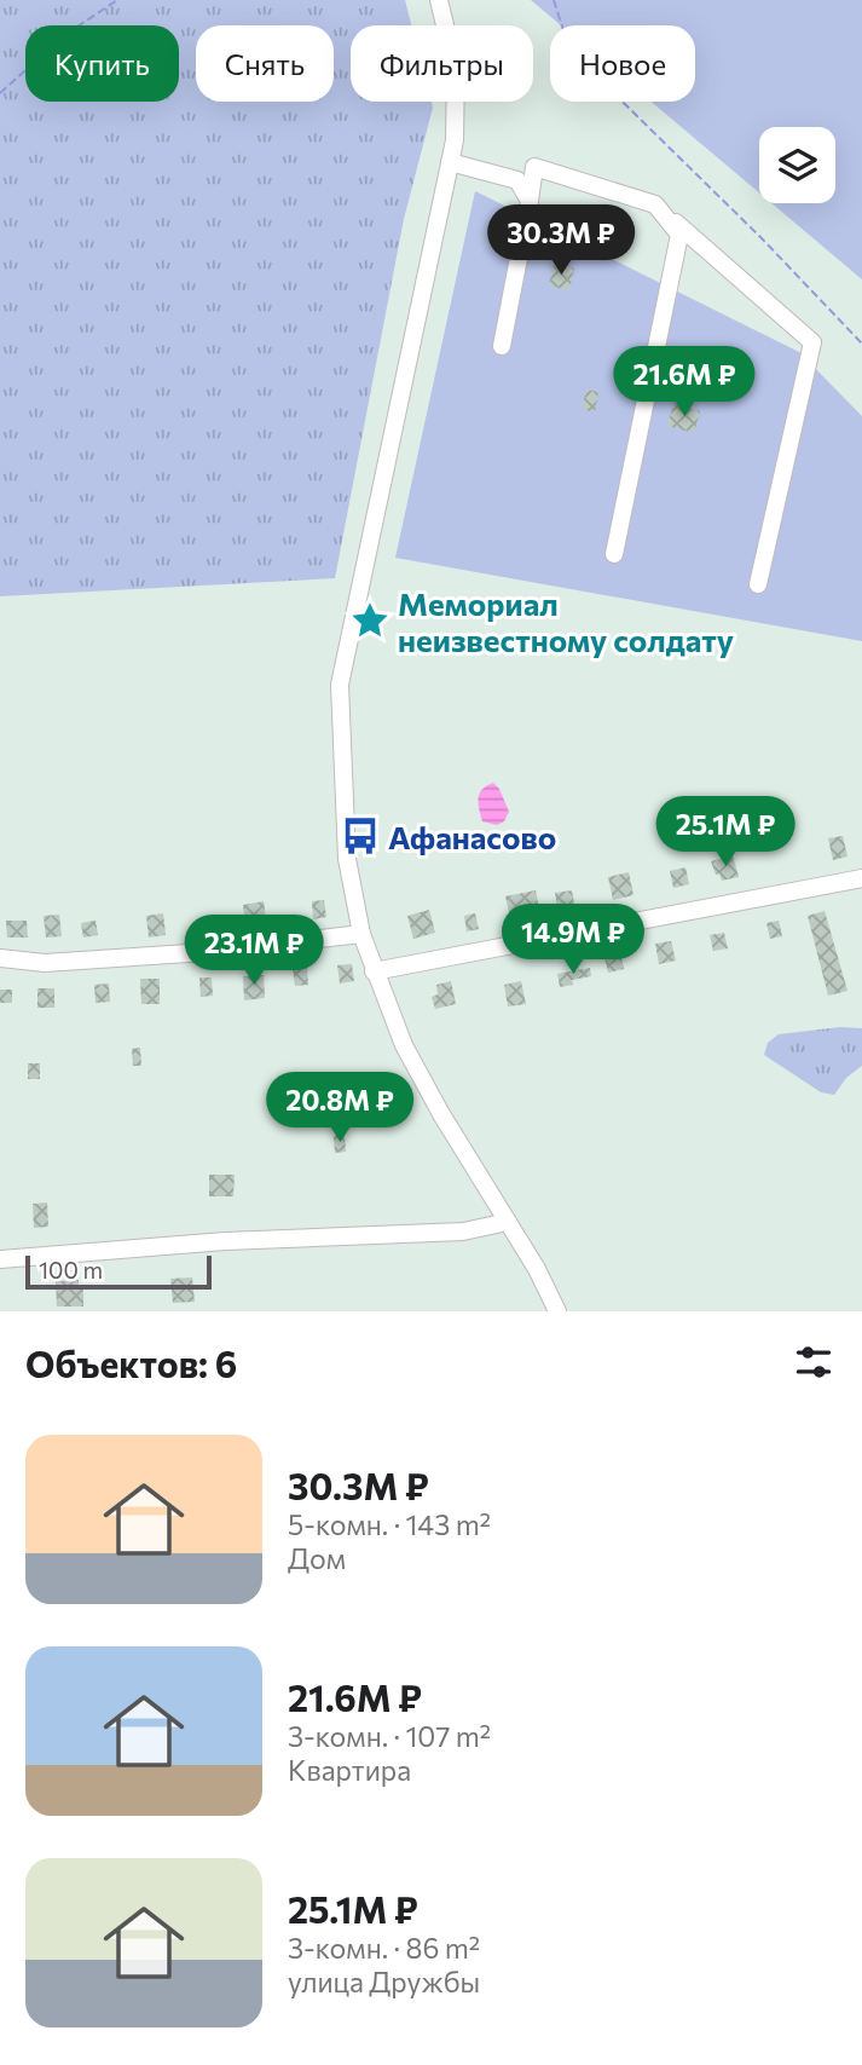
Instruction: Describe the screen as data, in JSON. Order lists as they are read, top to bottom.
{
  "places": {
    "place": ["Мемориал неизвестному солдату"],
    "bus stop": ["Афанасово"]
  },
  "scale_bar": "100 m",
  "page": {
    "chip": [
      "Купить",
      "Снять",
      "Фильтры",
      "Новое"
    ],
    "price": [
      "30.3M ₽",
      "21.6M ₽",
      "25.1M ₽",
      "14.9M ₽",
      "23.1M ₽",
      "20.8M ₽"
    ],
    "scale": "100 m",
    "heading": "Объектов: 6",
    "list": [
      {
        "name": "30.3M ₽",
        "note": "5-комн. · 143 m² · Дом"
      },
      {
        "name": "21.6M ₽",
        "note": "3-комн. · 107 m² · Квартира"
      },
      {
        "name": "25.1M ₽",
        "note": "3-комн. · 86 m² · улица Дружбы"
      }
    ]
  }
}
